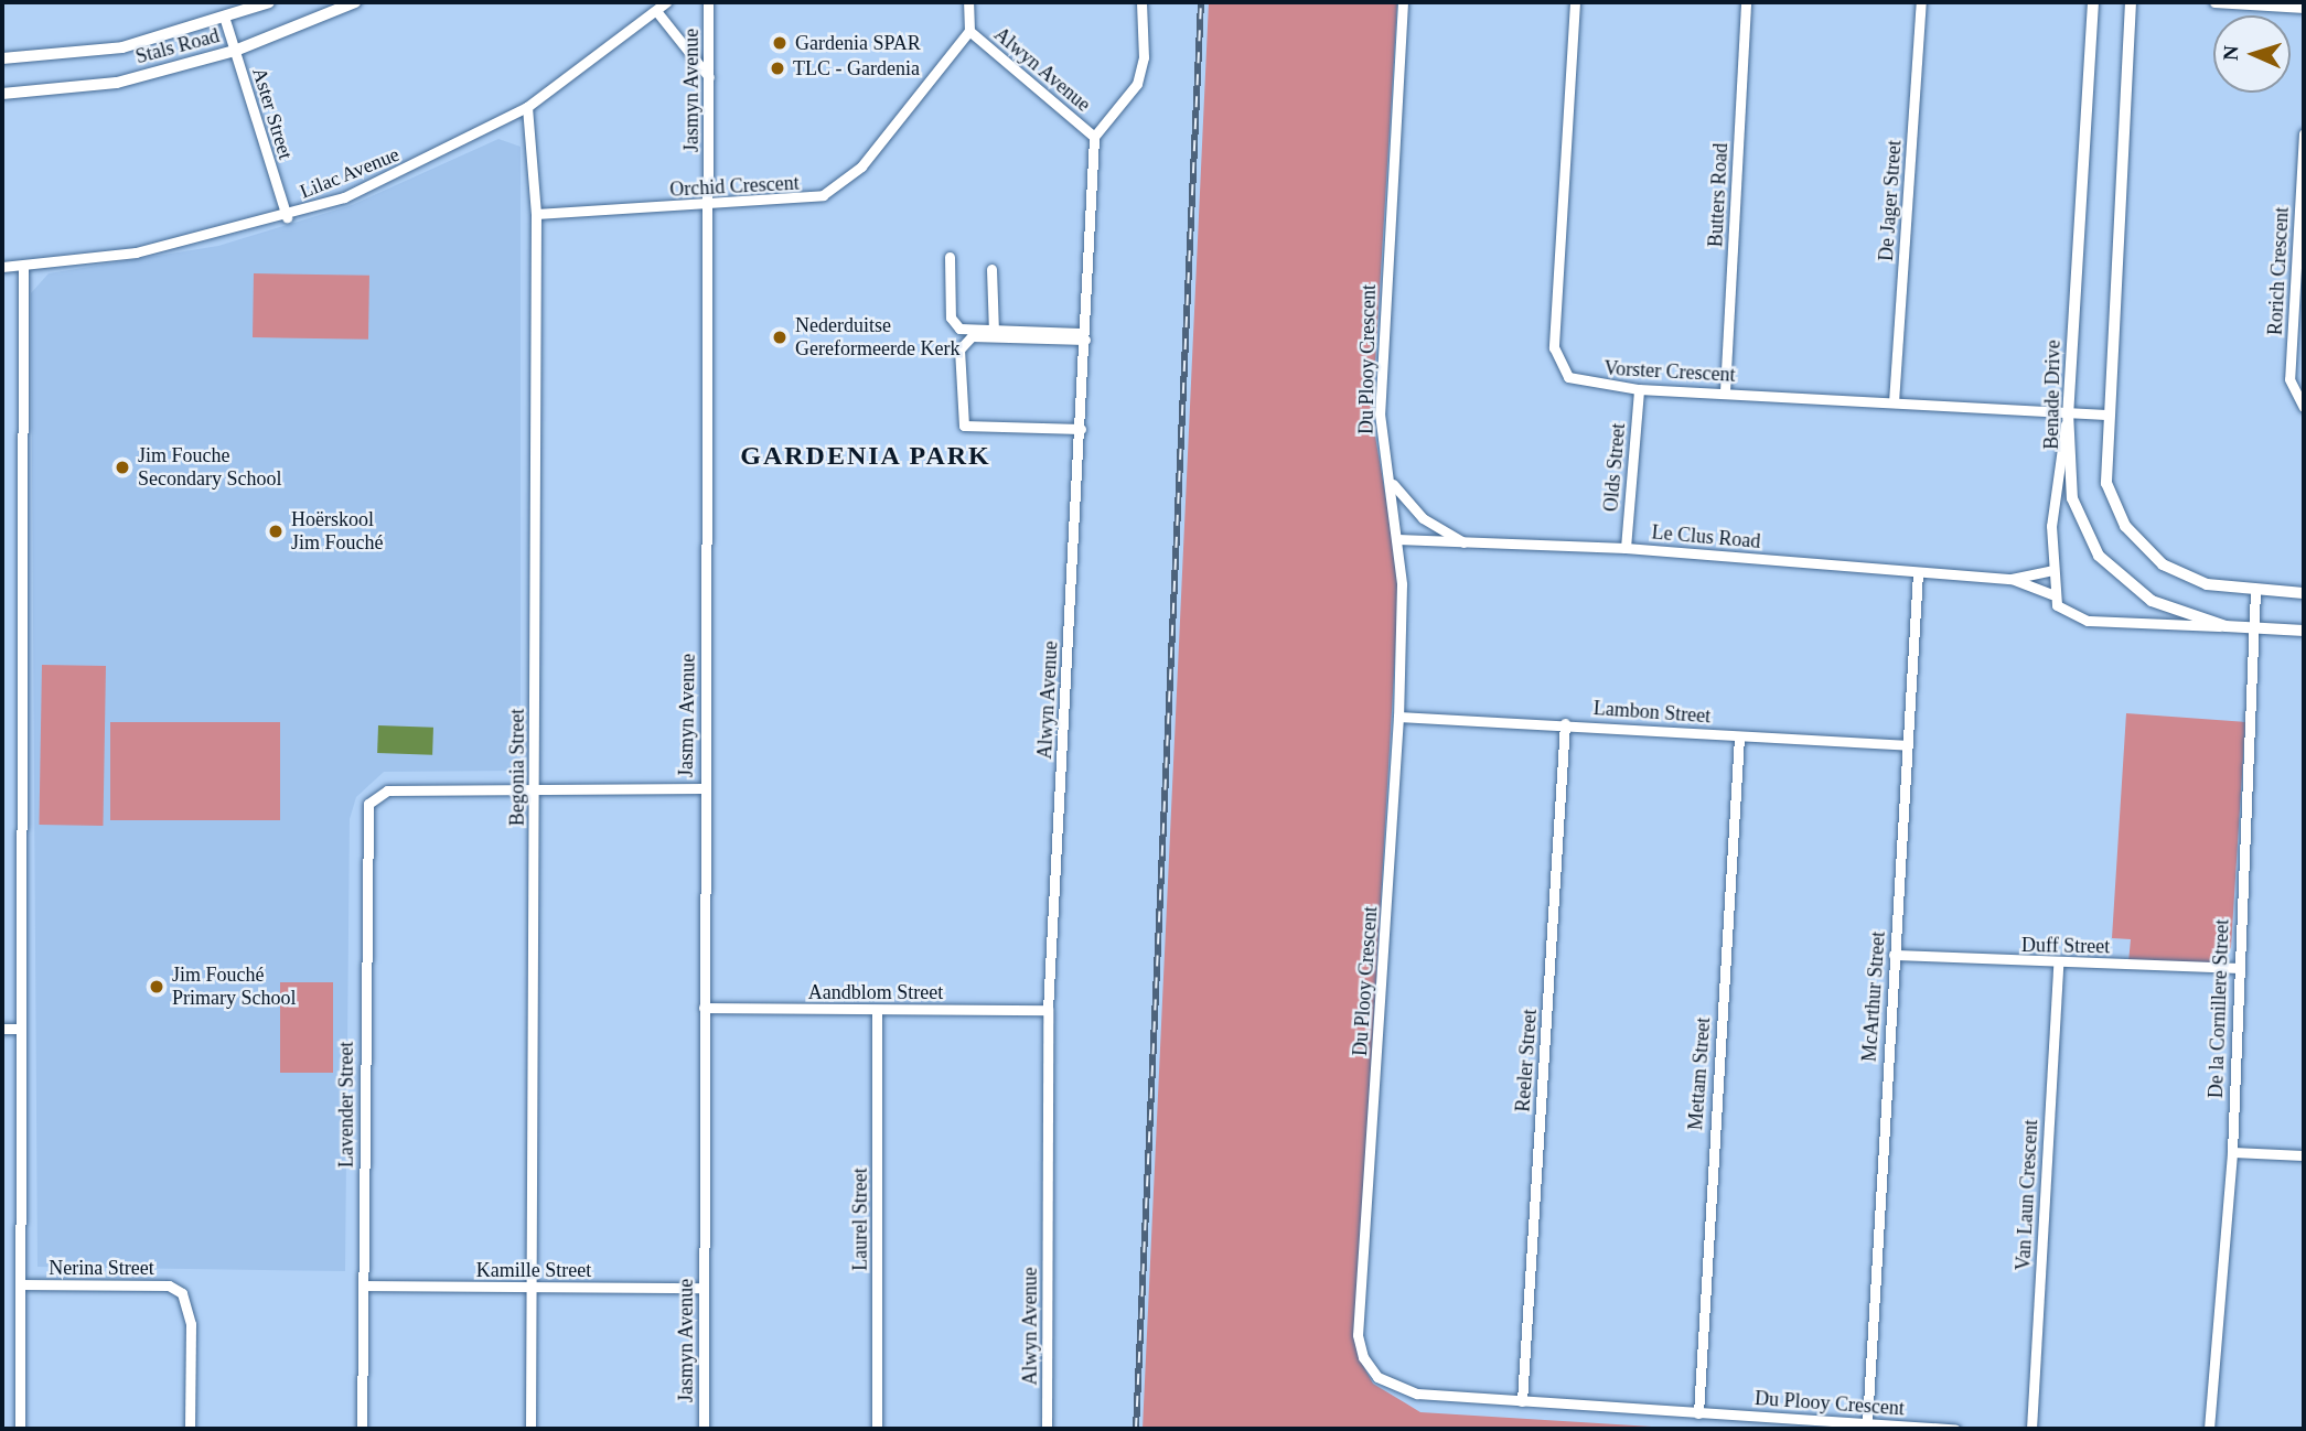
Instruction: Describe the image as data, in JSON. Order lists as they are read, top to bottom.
{
  "streets": {
    "street": [
      "Stals Road",
      "Alwyn Avenue",
      "Jasmyn Avenue",
      "Aster Street",
      "Lilac Avenue",
      "Orchid Crescent",
      "Butters Road",
      "De Jager Street",
      "Rorich Crescent",
      "Du Plooy Crescent",
      "Vorster Crescent",
      "Benade Drive",
      "Olds Street",
      "Le Clus Road",
      "Lambon Street",
      "Begonia Street",
      "Duff Street",
      "Aandblom Street",
      "McArthur Street",
      "De la Cornillere Street",
      "Reeler Street",
      "Mettam Street",
      "Lavender Street",
      "Van Laun Crescent",
      "Laurel Street",
      "Nerina Street",
      "Kamille Street"
    ]
  },
  "crossings": [
    ["Stals Road", "Aster Street"],
    ["Alwyn Avenue", "Orchid Crescent"],
    ["Alwyn Avenue", "Aandblom Street"],
    ["Jasmyn Avenue", "Orchid Crescent"],
    ["Jasmyn Avenue", "Aandblom Street"],
    ["Jasmyn Avenue", "Kamille Street"],
    ["Aster Street", "Lilac Avenue"],
    ["Lilac Avenue", "Begonia Street"],
    ["Orchid Crescent", "Begonia Street"],
    ["Butters Road", "Vorster Crescent"],
    ["De Jager Street", "Vorster Crescent"],
    ["Du Plooy Crescent", "Le Clus Road"],
    ["Du Plooy Crescent", "Lambon Street"],
    ["Du Plooy Crescent", "McArthur Street"],
    ["Du Plooy Crescent", "Reeler Street"],
    ["Du Plooy Crescent", "Mettam Street"],
    ["Vorster Crescent", "Benade Drive"],
    ["Vorster Crescent", "Olds Street"],
    ["Benade Drive", "Le Clus Road"],
    ["Benade Drive", "De la Cornillere Street"],
    ["Olds Street", "Le Clus Road"],
    ["Le Clus Road", "McArthur Street"],
    ["Lambon Street", "McArthur Street"],
    ["Lambon Street", "Reeler Street"],
    ["Lambon Street", "Mettam Street"],
    ["Begonia Street", "Lavender Street"],
    ["Begonia Street", "Kamille Street"],
    ["Duff Street", "McArthur Street"],
    ["Duff Street", "De la Cornillere Street"],
    ["Duff Street", "Van Laun Crescent"],
    ["Aandblom Street", "Laurel Street"],
    ["Lavender Street", "Kamille Street"]
  ],
  "districts": ["GARDENIA PARK"],
  "places": [
    "Gardenia SPAR",
    "TLC - Gardenia",
    "Nederduitse Gereformeerde Kerk",
    "Jim Fouche Secondary School",
    "Hoërskool Jim Fouché",
    "Jim Fouché Primary School"
  ],
  "north": "left"
}
